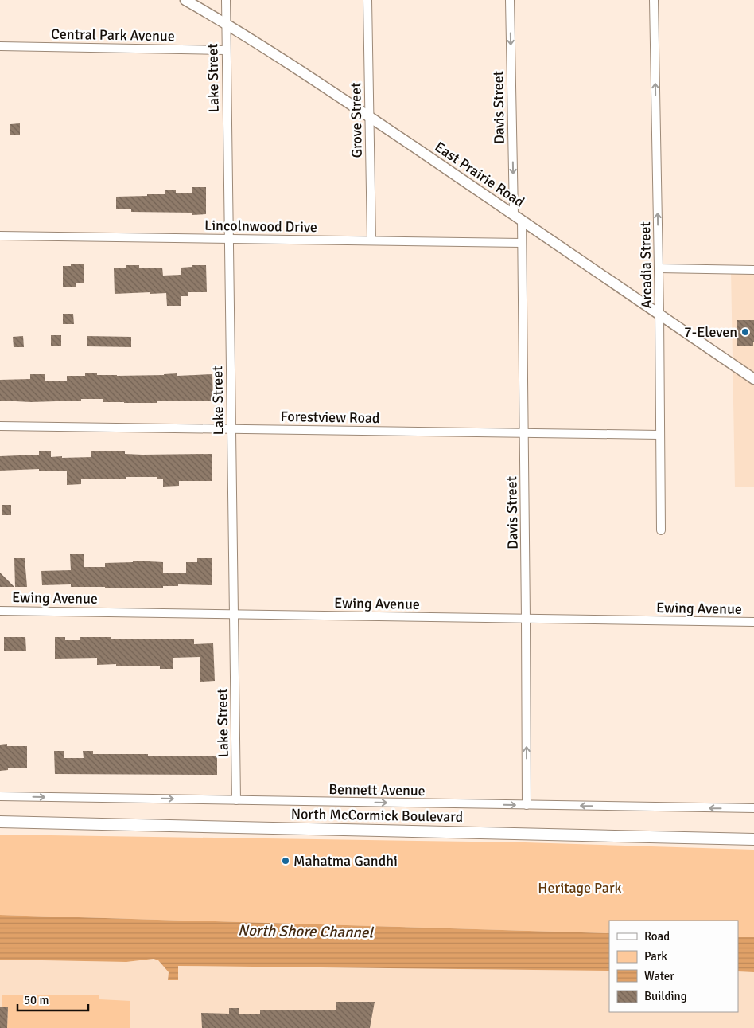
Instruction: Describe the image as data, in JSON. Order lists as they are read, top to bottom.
{
  "streets": {
    "main road": ["North McCormick Boulevard"],
    "street": [
      "Central Park Avenue",
      "Lake Street",
      "Davis Street",
      "Grove Street",
      "East Prairie Road",
      "Lincolnwood Drive",
      "Arcadia Street",
      "Forestview Road",
      "Ewing Avenue",
      "Bennett Avenue"
    ]
  },
  "crossings": [
    ["Central Park Avenue", "Lake Street"],
    ["Lake Street", "East Prairie Road"],
    ["Lake Street", "Lincolnwood Drive"],
    ["Lake Street", "Forestview Road"],
    ["Lake Street", "Ewing Avenue"],
    ["Lake Street", "Bennett Avenue"],
    ["Davis Street", "East Prairie Road"],
    ["Davis Street", "Lincolnwood Drive"],
    ["Davis Street", "Forestview Road"],
    ["Davis Street", "Ewing Avenue"],
    ["Davis Street", "Bennett Avenue"],
    ["Grove Street", "East Prairie Road"],
    ["Grove Street", "Lincolnwood Drive"],
    ["East Prairie Road", "Arcadia Street"],
    ["Arcadia Street", "Forestview Road"]
  ],
  "one_way": ["Arcadia Street"],
  "water": ["North Shore Channel"],
  "parks": ["Heritage Park"],
  "places": ["7-Eleven", "Mahatma Gandhi"],
  "legend": [
    "Road",
    "Park",
    "Water",
    "Building"
  ],
  "scale_bar": "50 m"
}
